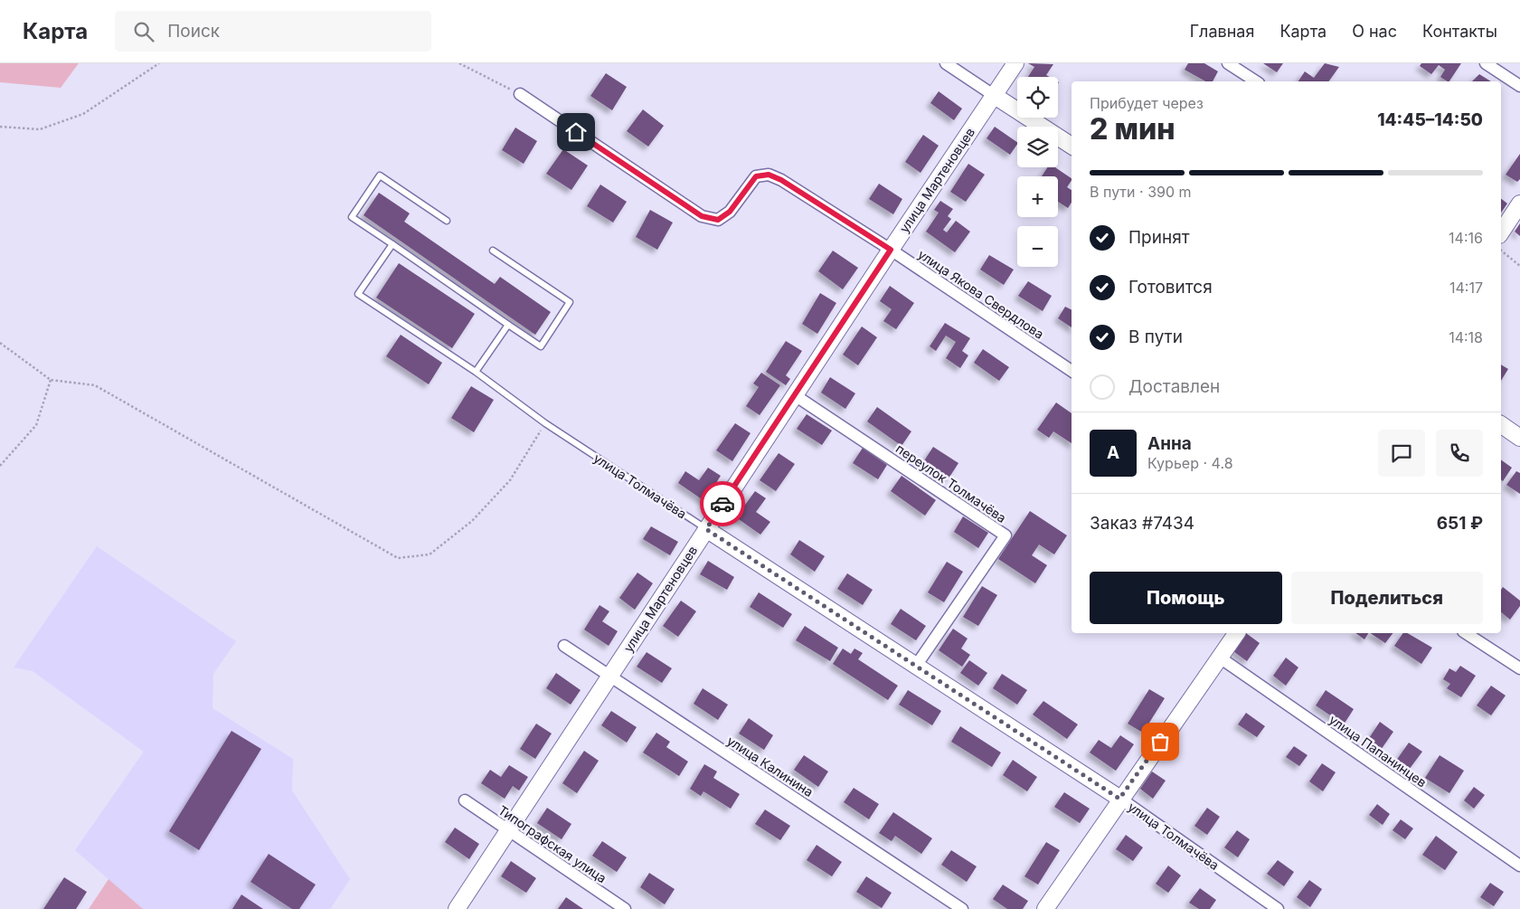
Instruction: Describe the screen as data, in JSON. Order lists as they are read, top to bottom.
{
  "streets": {
    "street": [
      "улица Мартеновцев",
      "улица Якова Свердлова",
      "переулок Толмачёва",
      "улица Толмачёва",
      "улица Папанинцев",
      "улица Калинина",
      "Типографская улица"
    ]
  },
  "crossings": [
    ["улица Мартеновцев", "улица Якова Свердлова"],
    ["улица Мартеновцев", "переулок Толмачёва"],
    ["улица Мартеновцев", "улица Толмачёва"],
    ["улица Мартеновцев", "улица Калинина"],
    ["улица Мартеновцев", "Типографская улица"],
    ["переулок Толмачёва", "улица Толмачёва"]
  ],
  "page": {
    "header": "Карта",
    "search": "Поиск",
    "nav": [
      "Главная",
      "Карта",
      "О нас",
      "Контакты"
    ],
    "map_buttons": ["+", "−"],
    "heading": ["2 мин", "Прибудет через", "14:45–14:50"],
    "panel": [
      "Анна",
      "Курьер · 4.8",
      "Заказ #7434",
      "651 ₽"
    ],
    "bar": "В пути · 390 m",
    "list": [
      ["Принят", "14:16"],
      ["Готовится", "14:17"],
      ["В пути", "14:18"],
      "Доставлен"
    ],
    "round": "А",
    "buttons": ["Помощь", "Поделиться"]
  }
}
